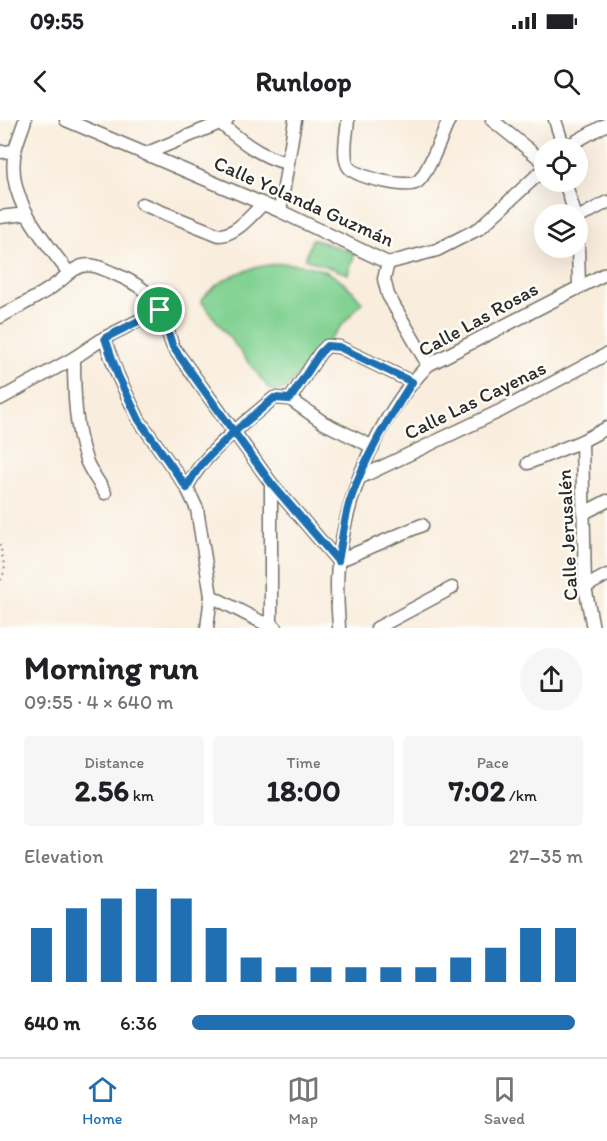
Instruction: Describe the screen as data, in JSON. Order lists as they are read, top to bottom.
{
  "streets": {
    "street": [
      "Calle Yolanda Guzmán",
      "Calle Las Rosas",
      "Calle Las Cayenas",
      "Calle Jerusalén"
    ]
  },
  "crossings": [
    ["Calle Las Rosas", "Calle Las Cayenas"]
  ],
  "page": {
    "status": "09:55",
    "header": "Runloop",
    "heading": ["Morning run", "09:55 · 4 × 640 m"],
    "stats": [
      ["Distance", "2.56 km"],
      ["Time", "18:00"],
      ["Pace", "7:02 /km"]
    ],
    "chart": ["Elevation", "27–35 m"],
    "list": [
      {
        "name": "640 m",
        "note": "6:36"
      }
    ],
    "tabs": ["Home", "Map", "Saved"]
  }
}
